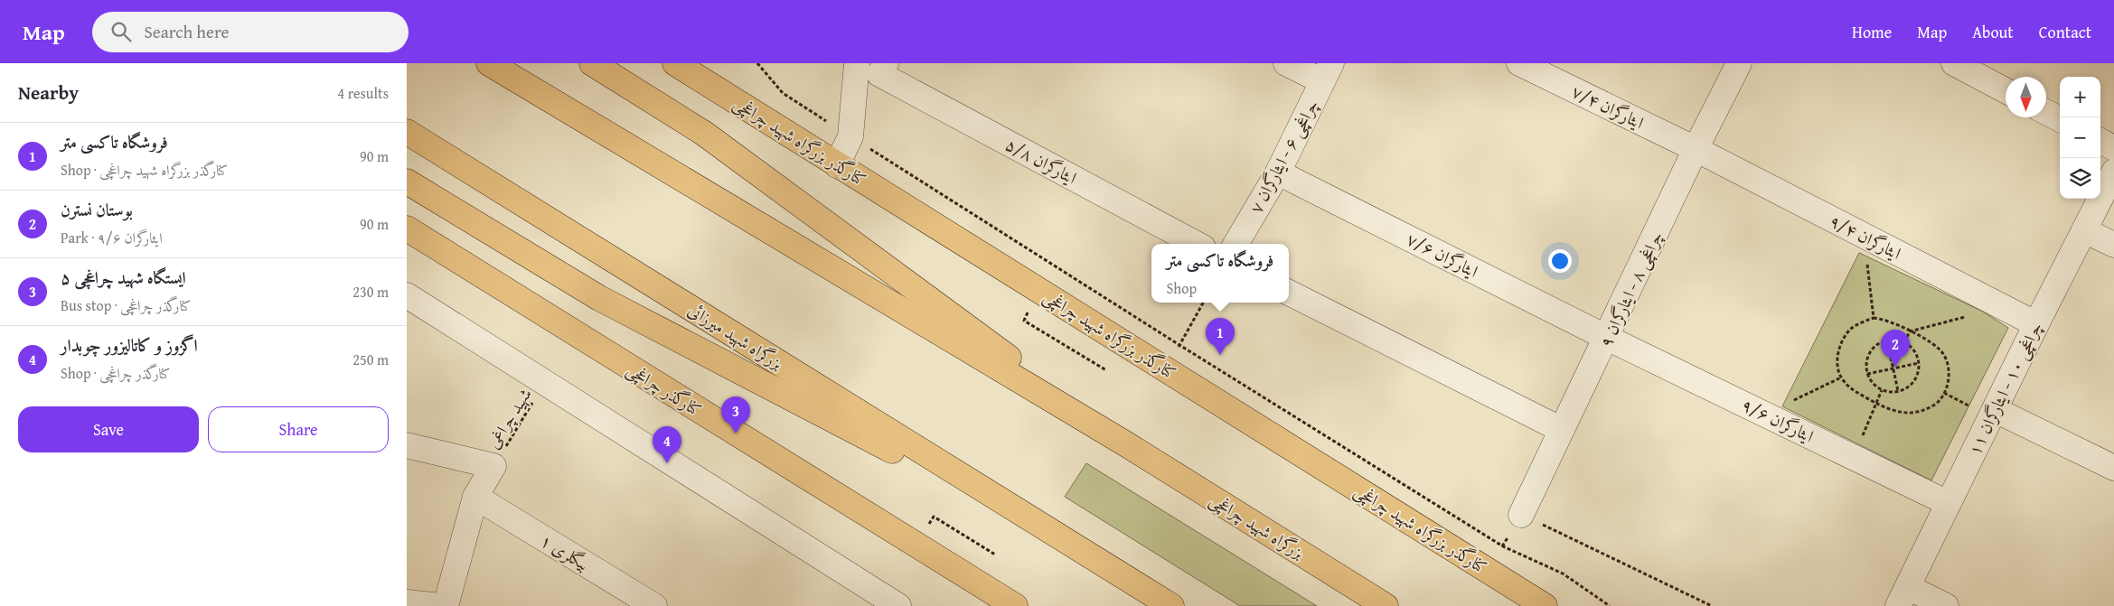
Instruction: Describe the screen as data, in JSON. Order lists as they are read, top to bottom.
{
  "streets": {
    "main road": [
      "کنارگذر بزرگراه شهید چراغچی",
      "بزرگراه شهید میرزائی",
      "کنارگذر چراغچی",
      "بزرگراه شهید چراغچی"
    ],
    "street": [
      "ایثارگران ۷/۴",
      "چراغچی ۶ - ایثارگران ۷",
      "ایثارگران ۵/۸",
      "ایثارگران ۹/۴",
      "ایثارگران ۷/۶",
      "چراغچی ۸ - ایثارگران ۹",
      "چراغچی ۱۰ - ایثارگران ۱۱",
      "ایثارگران ۹/۶",
      "بیگلری ۱"
    ],
    "path": ["شهید چراغی"]
  },
  "crossings": [
    ["ایثارگران ۷/۴", "ایثارگران ۹/۴"],
    ["ایثارگران ۷/۴", "چراغچی ۸ - ایثارگران ۹"],
    ["چراغچی ۶ - ایثارگران ۷", "ایثارگران ۷/۶"],
    ["ایثارگران ۹/۴", "چراغچی ۸ - ایثارگران ۹"],
    ["ایثارگران ۹/۴", "چراغچی ۱۰ - ایثارگران ۱۱"],
    ["ایثارگران ۷/۶", "چراغچی ۸ - ایثارگران ۹"],
    ["ایثارگران ۷/۶", "ایثارگران ۹/۶"],
    ["چراغچی ۸ - ایثارگران ۹", "ایثارگران ۹/۶"],
    ["چراغچی ۱۰ - ایثارگران ۱۱", "ایثارگران ۹/۶"]
  ],
  "north": "bottom",
  "page": {
    "header": "Map",
    "search": "Search here",
    "nav": [
      "Home",
      "Map",
      "About",
      "Contact"
    ],
    "heading": ["Nearby", "4 results"],
    "map_buttons": ["+", "−"],
    "list": [
      {
        "mark": "1",
        "name": "فروشگاه تاکسی متر",
        "note": "Shop · کنارگذر بزرگراه شهید چراغچی",
        "value": "90 m"
      },
      {
        "mark": "2",
        "name": "بوستان نسترن",
        "note": "Park · ایثارگران ۹/۶",
        "value": "90 m"
      },
      {
        "mark": "3",
        "name": "ایستگاه شهید چراغچی ۵",
        "note": "Bus stop · کنارگذر چراغچی",
        "value": "230 m"
      },
      {
        "mark": "4",
        "name": "اگزوز و کاتالیزور چوبدار",
        "note": "Shop · کنارگذر چراغچی",
        "value": "250 m"
      }
    ],
    "popup": ["فروشگاه تاکسی متر", "Shop"],
    "pins": [
      "1",
      "2",
      "3",
      "4"
    ],
    "buttons": ["Save", "Share"]
  }
}
